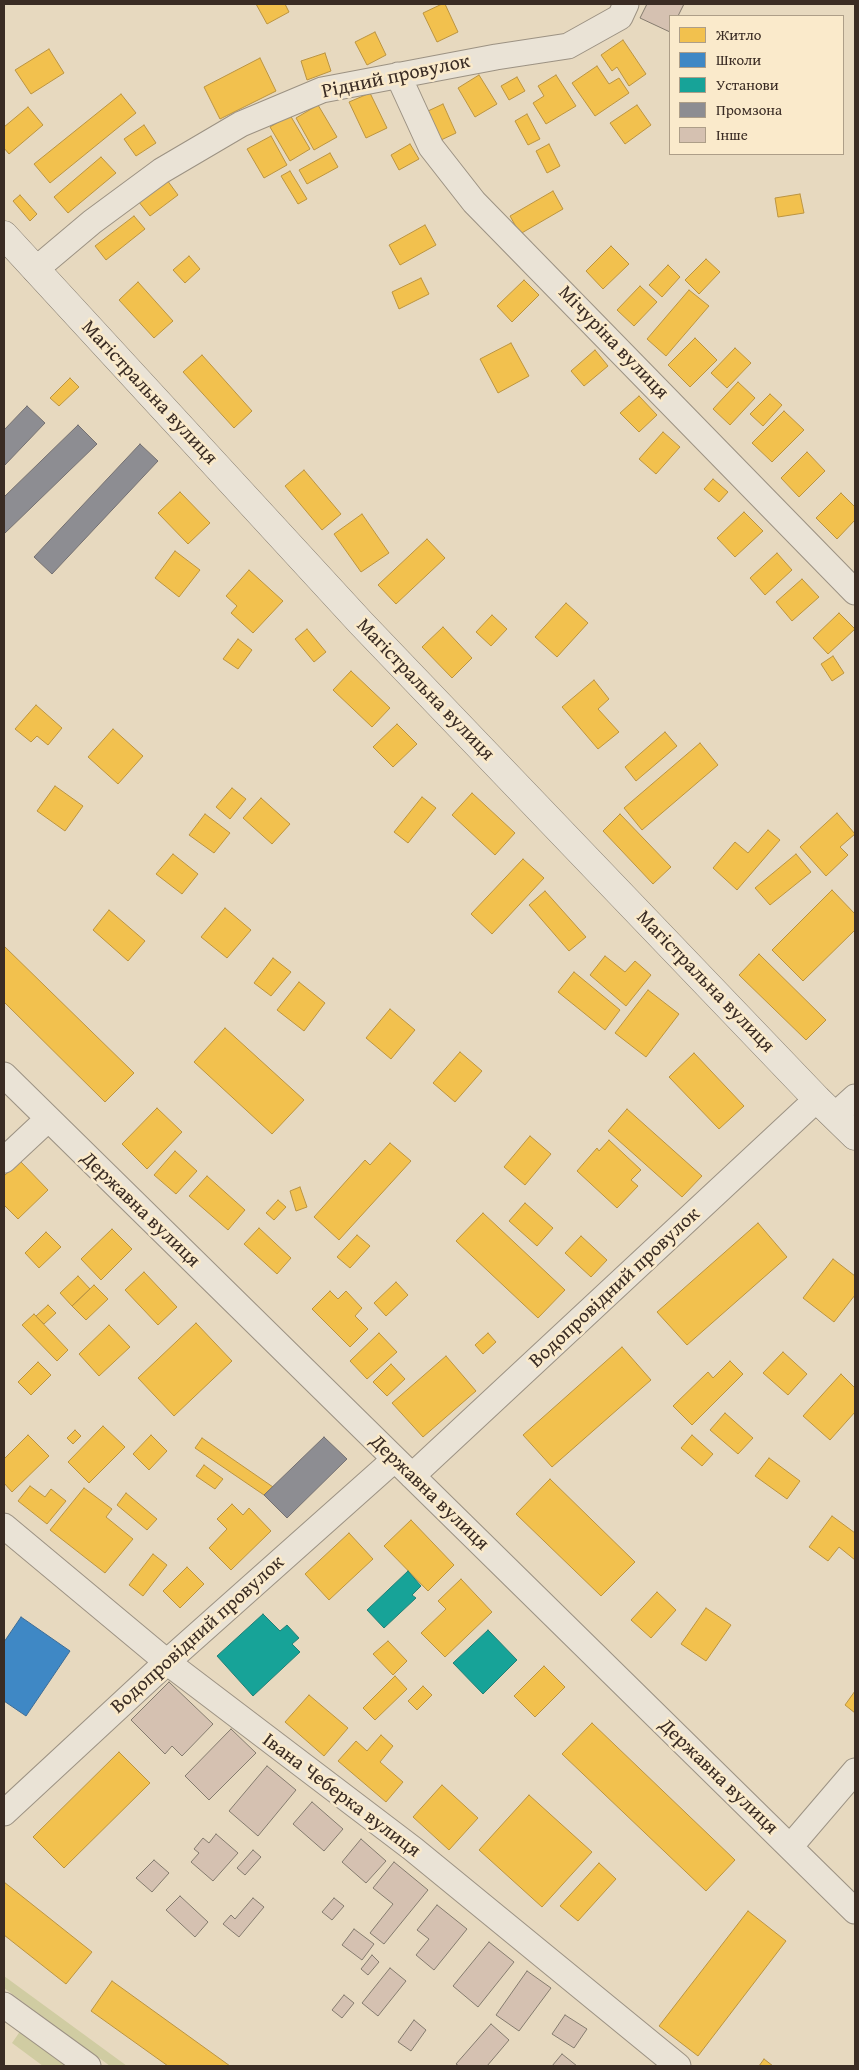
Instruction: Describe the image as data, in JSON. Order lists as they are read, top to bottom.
{
  "streets": {
    "main road": ["Магістральна вулиця"],
    "street": [
      "Рідний провулок",
      "Мічуріна вулиця",
      "Державна вулиця",
      "Водопровідний провулок",
      "Івана Чеберка вулиця"
    ]
  },
  "crossings": [
    ["Рідний провулок", "Мічуріна вулиця"],
    ["Рідний провулок", "Магістральна вулиця"],
    ["Магістральна вулиця", "Водопровідний провулок"],
    ["Державна вулиця", "Водопровідний провулок"],
    ["Водопровідний провулок", "Івана Чеберка вулиця"]
  ],
  "legend": [
    "Житло",
    "Школи",
    "Установи",
    "Промзона",
    "Інше"
  ]
}
